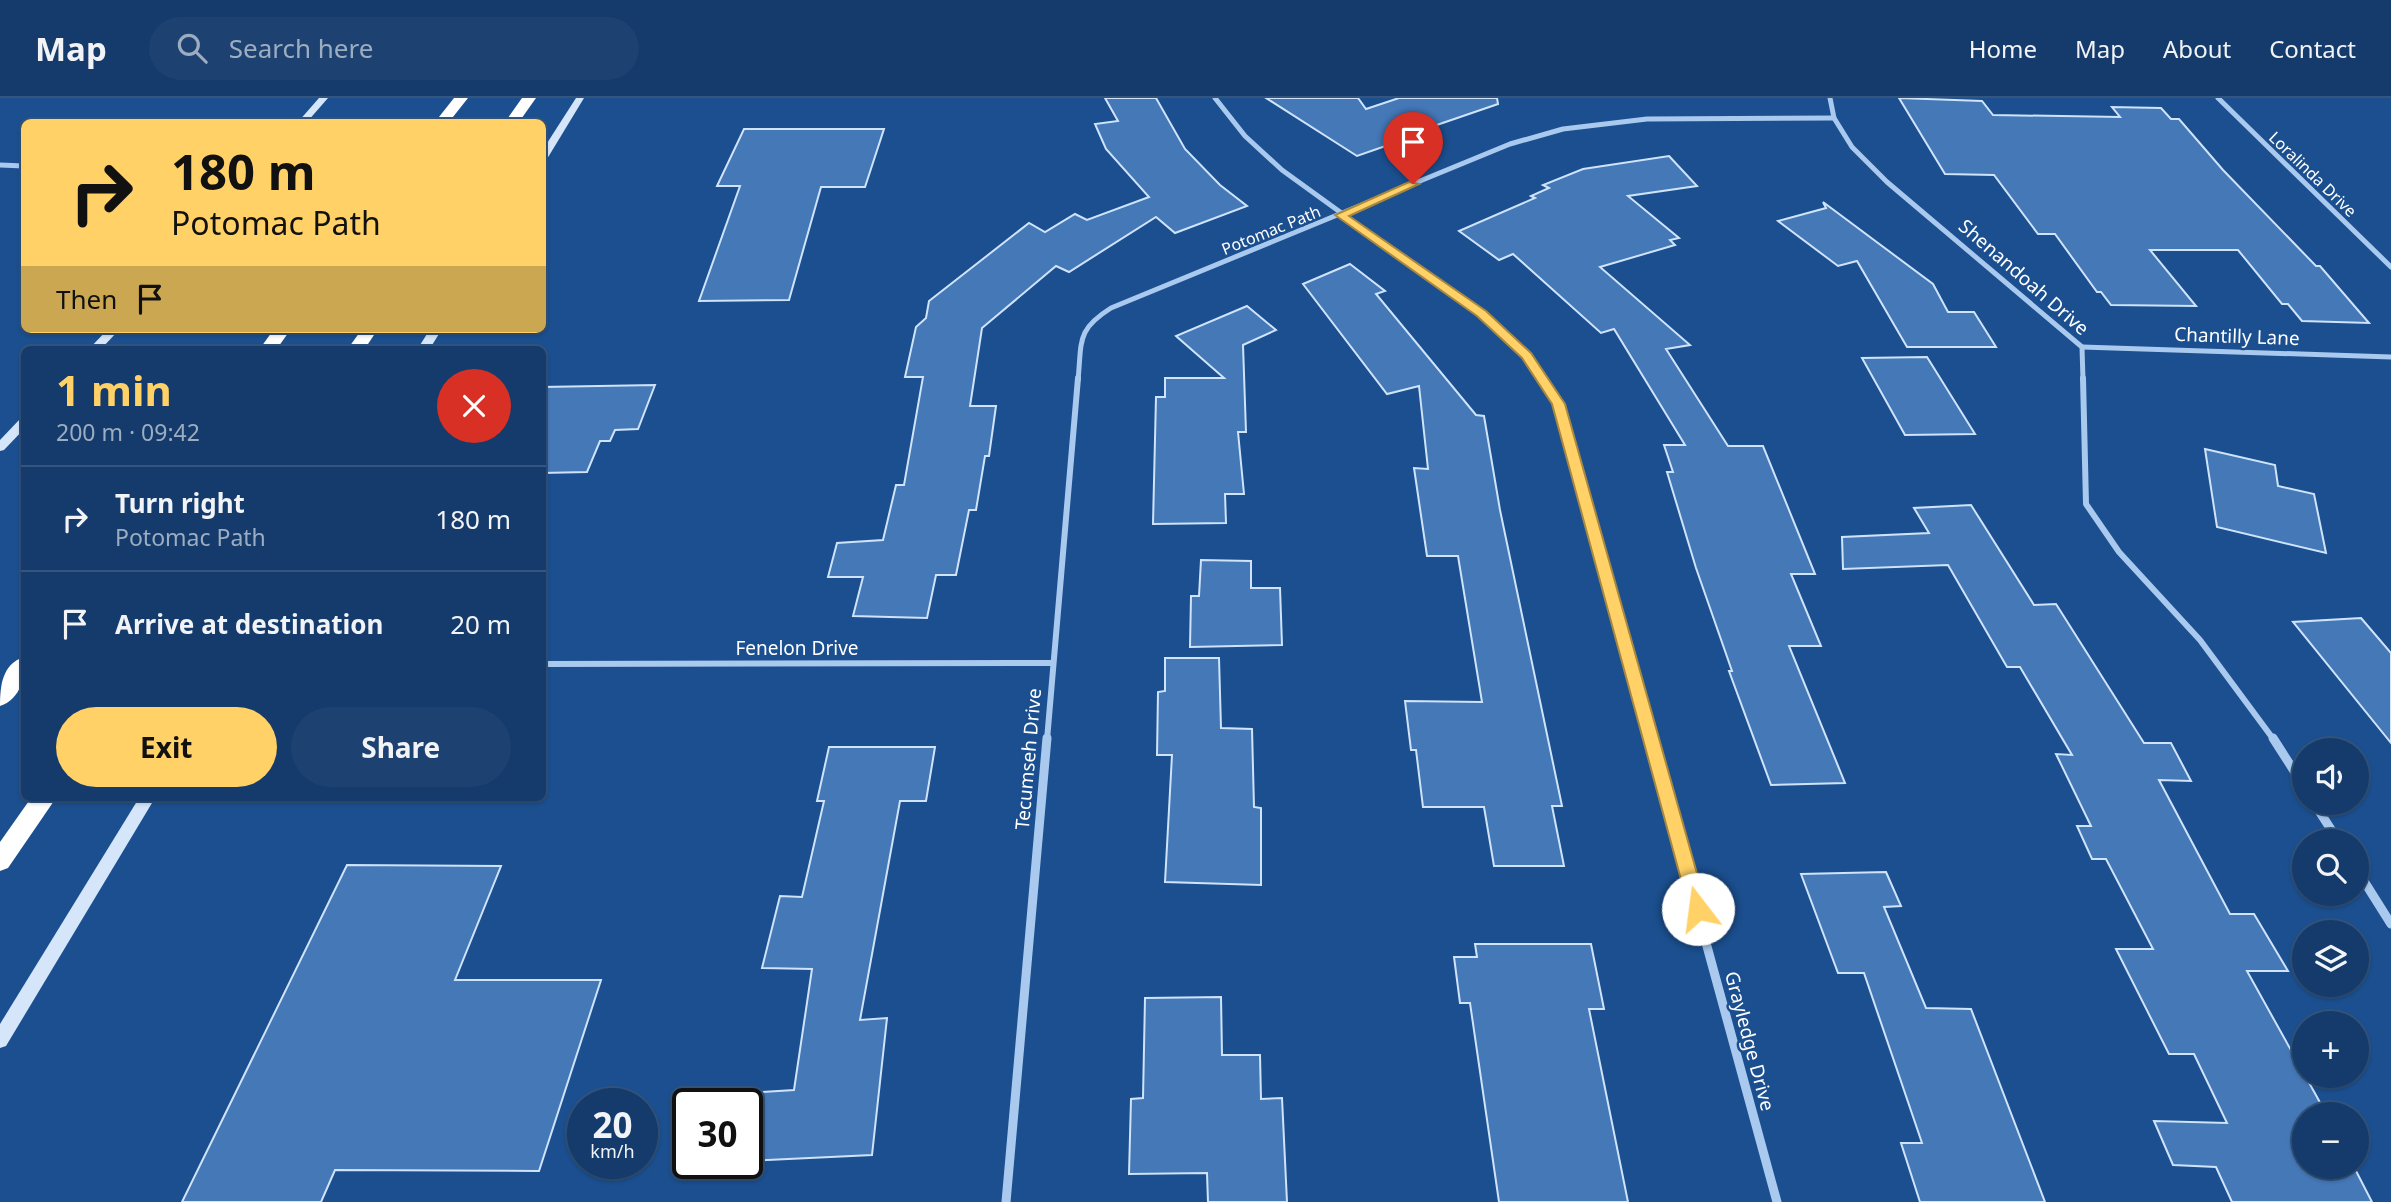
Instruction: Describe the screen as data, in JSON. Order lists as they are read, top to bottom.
{
  "streets": {
    "street": [
      "Loralinda Drive",
      "Potomac Path",
      "Shenandoah Drive",
      "Chantilly Lane",
      "Fenelon Drive",
      "Tecumseh Drive",
      "Grayledge Drive"
    ]
  },
  "crossings": [
    ["Potomac Path", "Shenandoah Drive"],
    ["Potomac Path", "Tecumseh Drive"],
    ["Potomac Path", "Grayledge Drive"],
    ["Shenandoah Drive", "Chantilly Lane"],
    ["Fenelon Drive", "Tecumseh Drive"]
  ],
  "page": {
    "header": "Map",
    "search": "Search here",
    "nav": [
      "Home",
      "Map",
      "About",
      "Contact"
    ],
    "turn": ["180 m", "Potomac Path"],
    "then": "Then",
    "heading": ["1 min", "200 m · 09:42"],
    "list": [
      {
        "name": "Turn right",
        "note": "Potomac Path",
        "value": "180 m"
      },
      {
        "name": "Arrive at destination",
        "value": "20 m"
      }
    ],
    "buttons": ["Exit", "Share"],
    "map_buttons": ["+", "−"],
    "speed": "20 km/h",
    "limit": "30"
  }
}
